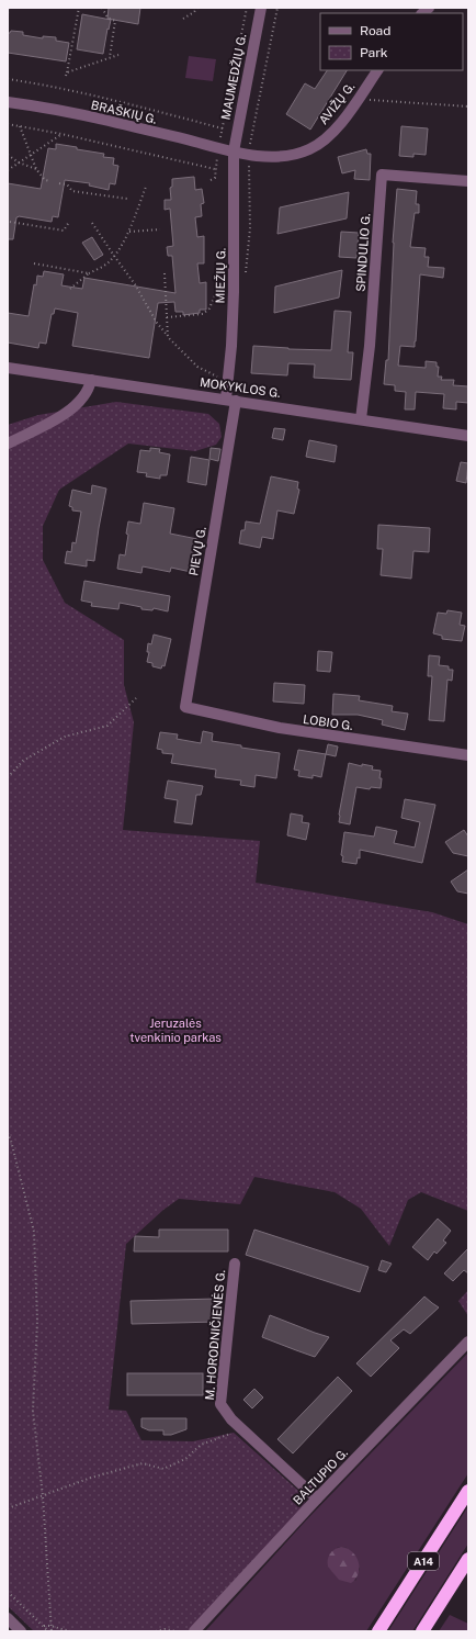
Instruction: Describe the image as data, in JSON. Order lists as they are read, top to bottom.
{
  "streets": {
    "highway": ["A14"],
    "street": [
      "MAUMEDŽIŲ G.",
      "AVIŽŲ G.",
      "BRAŠKIŲ G.",
      "SPINDULIO G.",
      "MIEŽIŲ G.",
      "MOKYKLOS G.",
      "PIEVŲ G.",
      "LOBIO G.",
      "M. HORODNIČIENĖS G.",
      "BALTUPIO G."
    ]
  },
  "crossings": [
    ["MAUMEDŽIŲ G.", "AVIŽŲ G."],
    ["MAUMEDŽIŲ G.", "BRAŠKIŲ G."],
    ["MAUMEDŽIŲ G.", "MIEŽIŲ G."],
    ["AVIŽŲ G.", "BRAŠKIŲ G."],
    ["AVIŽŲ G.", "MIEŽIŲ G."],
    ["BRAŠKIŲ G.", "MIEŽIŲ G."],
    ["SPINDULIO G.", "MOKYKLOS G."],
    ["MIEŽIŲ G.", "MOKYKLOS G."],
    ["MIEŽIŲ G.", "PIEVŲ G."],
    ["MOKYKLOS G.", "PIEVŲ G."],
    ["PIEVŲ G.", "LOBIO G."],
    ["M. HORODNIČIENĖS G.", "BALTUPIO G."]
  ],
  "parks": ["Jeruzalės tvenkinio parkas"],
  "legend": ["Road", "Park"]
}
